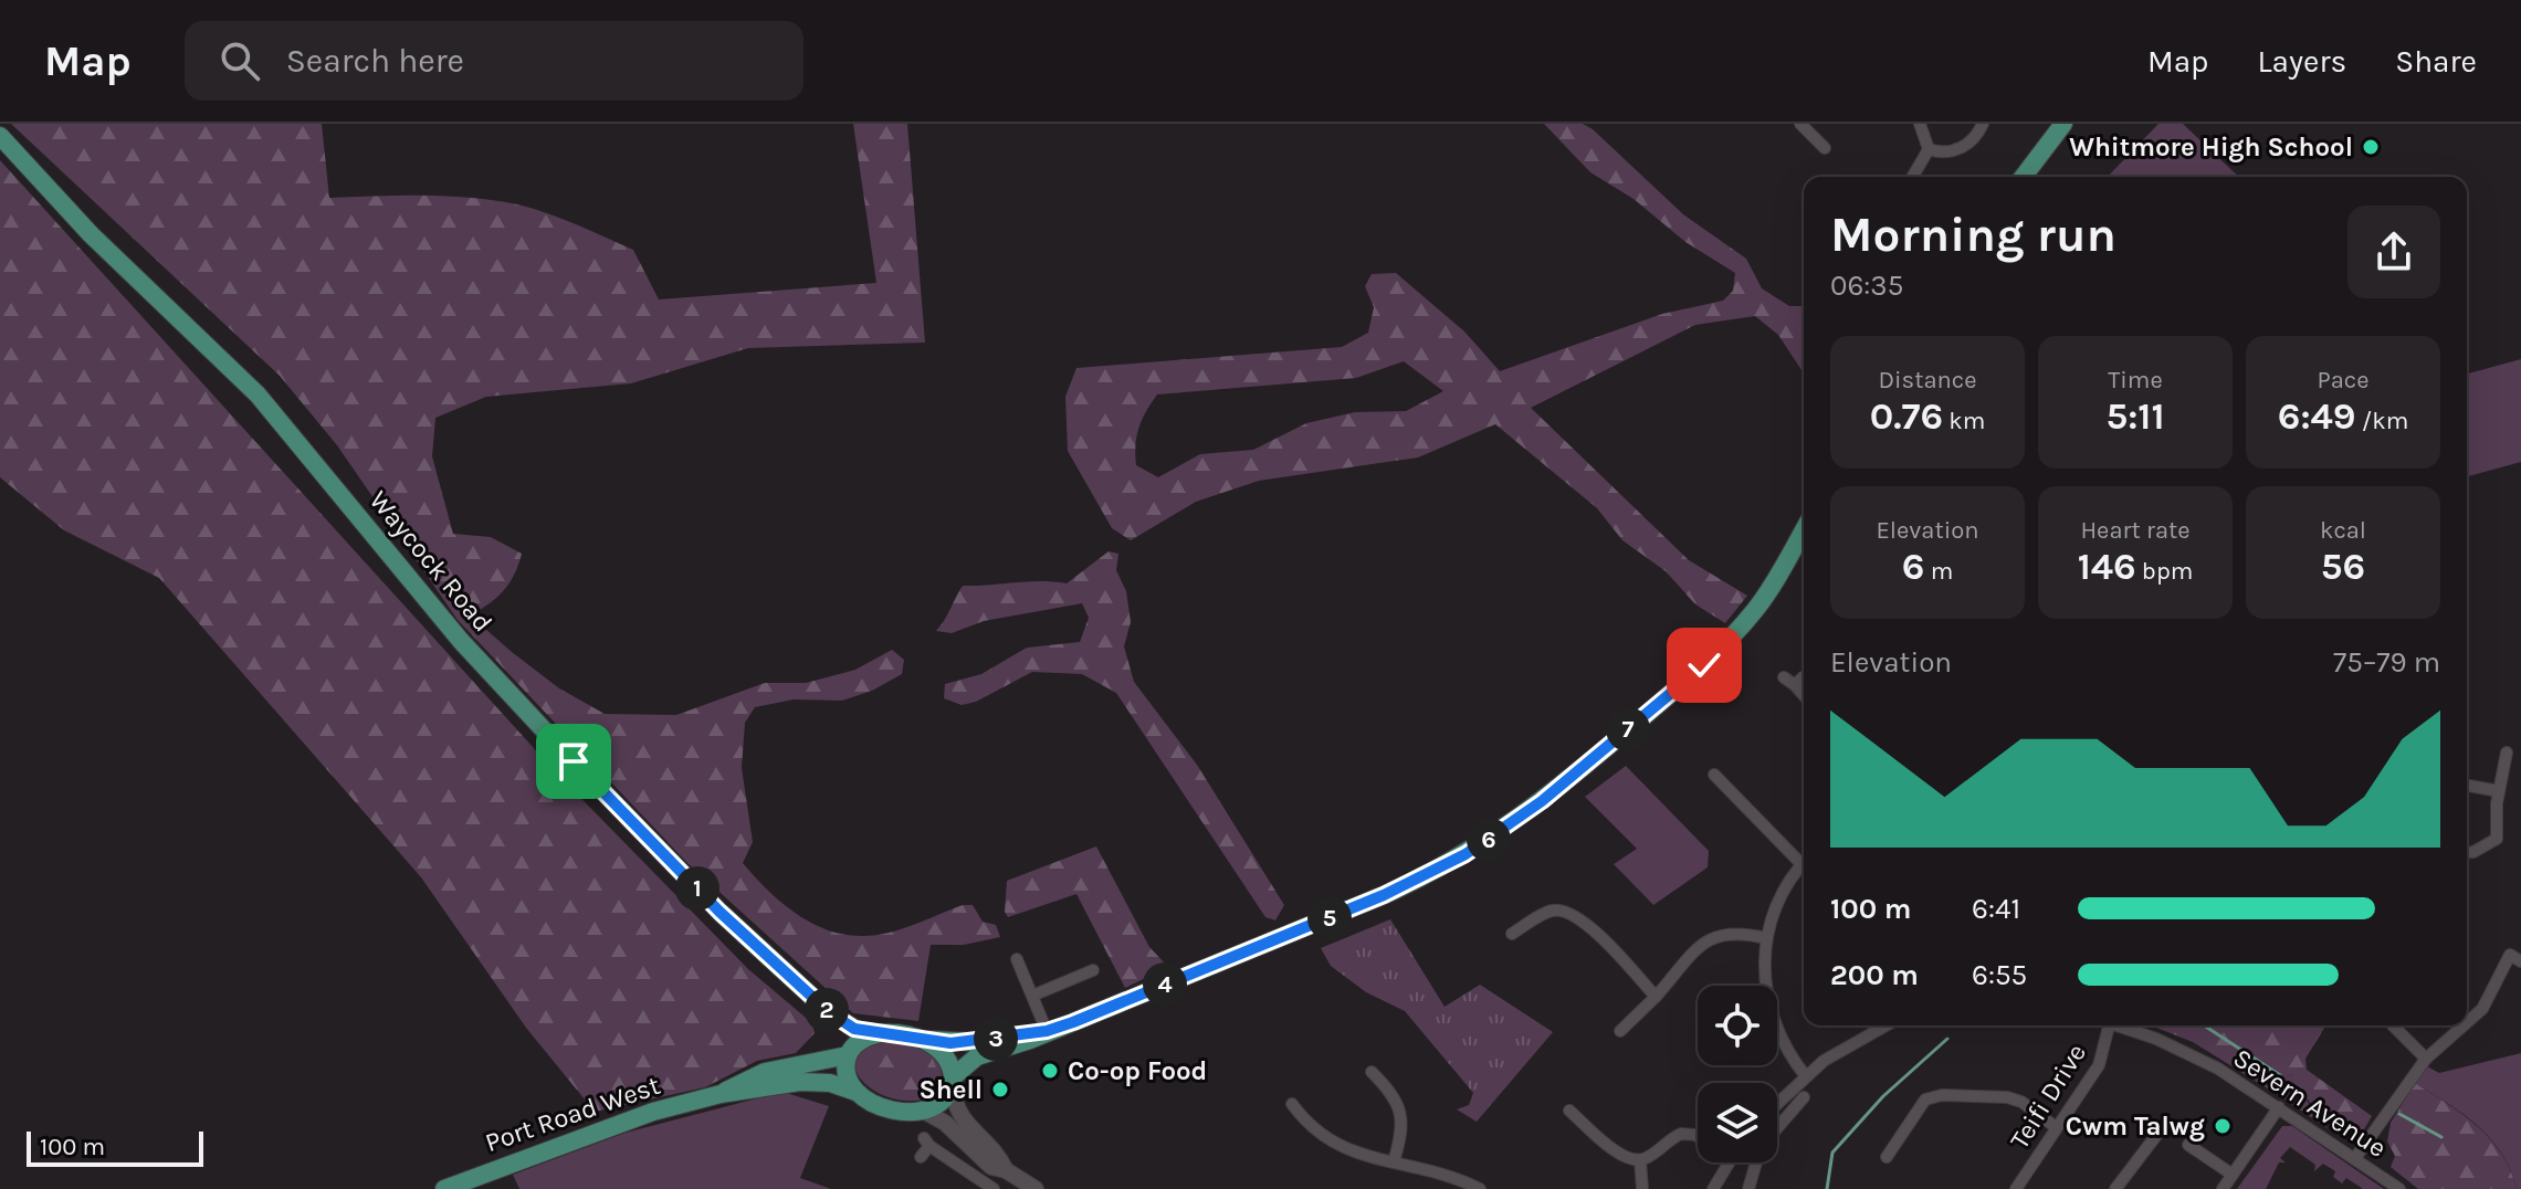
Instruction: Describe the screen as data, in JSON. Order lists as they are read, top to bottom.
{
  "streets": {
    "main road": ["Waycock Road", "Port Road West"],
    "street": ["Teifi Drive", "Severn Avenue"]
  },
  "crossings": [
    ["Waycock Road", "Port Road West"]
  ],
  "places": [
    "Whitmore High School",
    "Co-op Food",
    "Shell",
    "Cwm Talwg"
  ],
  "scale_bar": "100 m",
  "page": {
    "header": "Map",
    "search": "Search here",
    "nav": ["Map", "Layers", "Share"],
    "heading": ["Morning run", "06:35"],
    "stats": [
      ["Distance", "0.76 km"],
      ["Time", "5:11"],
      ["Pace", "6:49 /km"],
      ["Elevation", "6 m"],
      ["Heart rate", "146 bpm"],
      ["kcal", "56"]
    ],
    "chart": ["Elevation", "75–79 m"],
    "pins": [
      "7",
      "6",
      "1",
      "5",
      "4",
      "2",
      "3"
    ],
    "list": [
      {
        "name": "100 m",
        "note": "6:41"
      },
      {
        "name": "200 m",
        "note": "6:55"
      }
    ],
    "scale": "100 m"
  }
}
